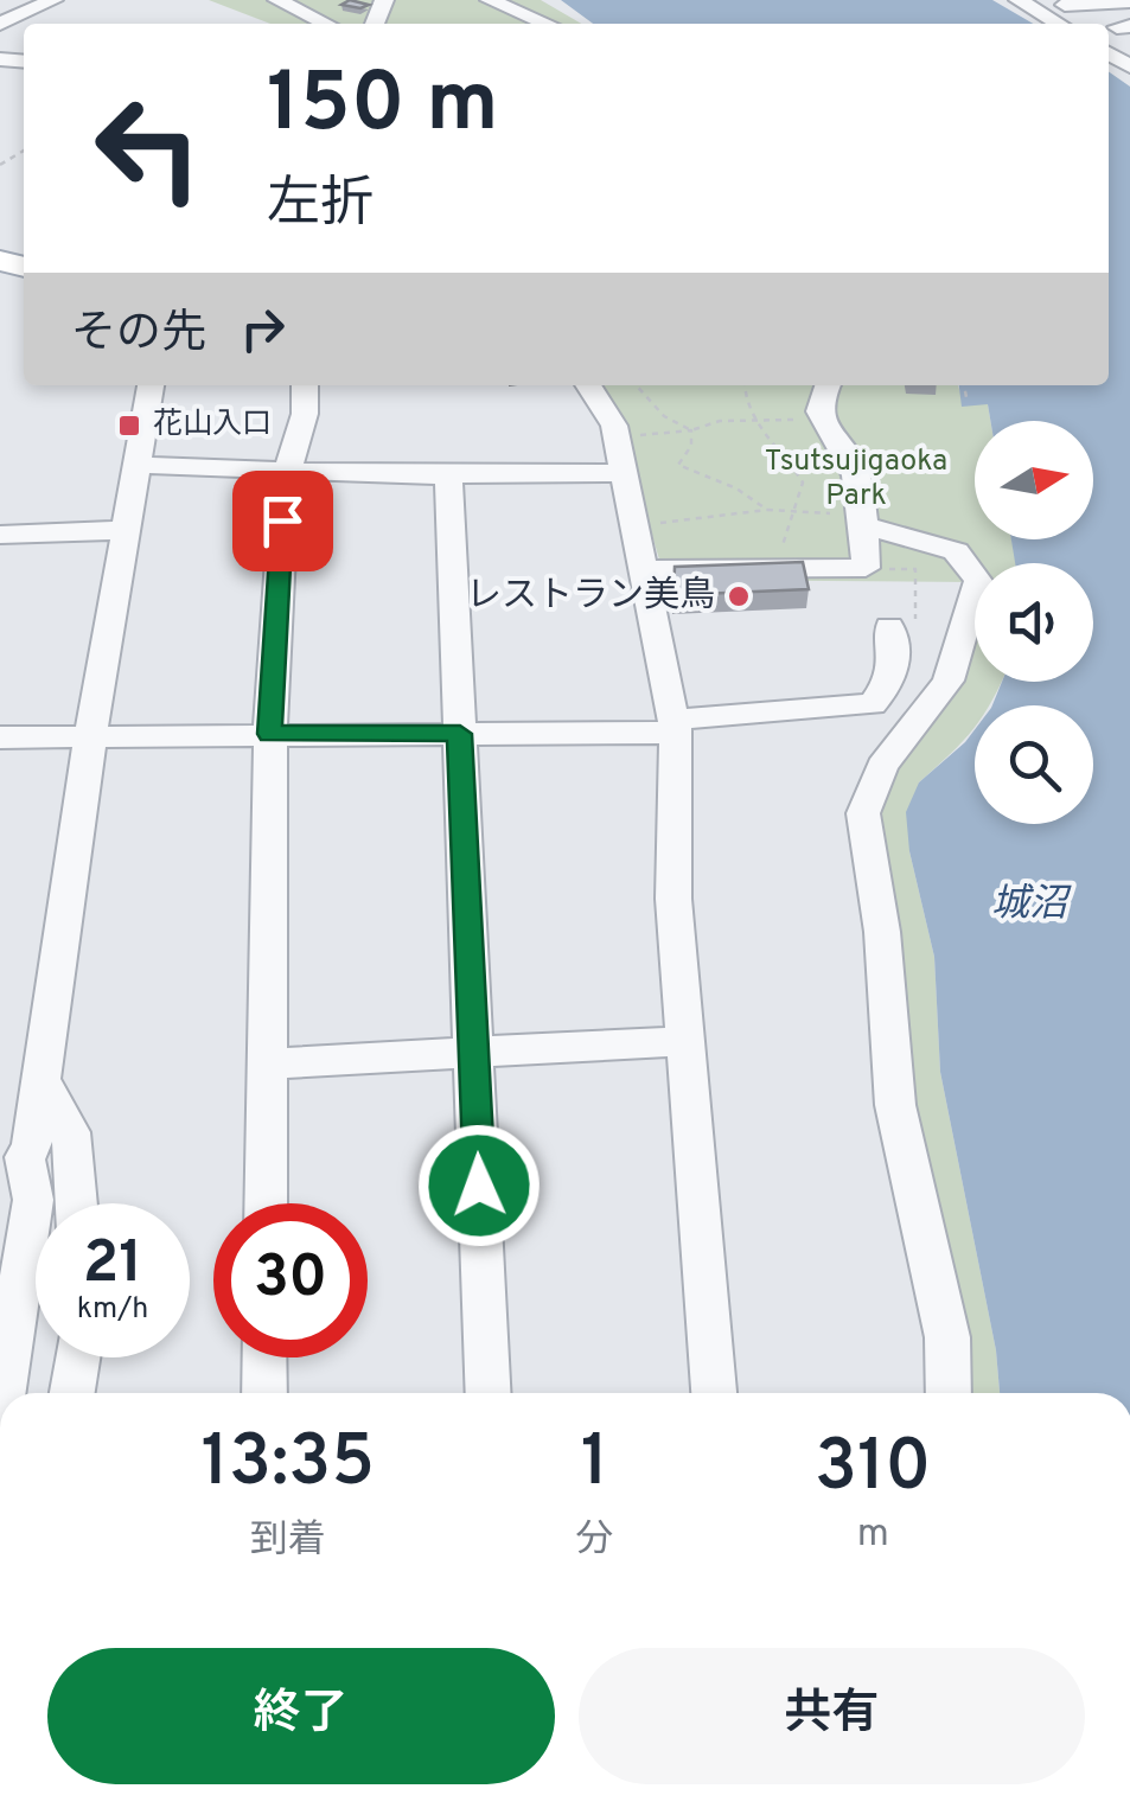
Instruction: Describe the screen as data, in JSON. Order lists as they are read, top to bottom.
{
  "water": ["城沼"],
  "parks": ["Tsutsujigaoka Park"],
  "places": {
    "transit": ["花山入口"],
    "other": ["レストラン美鳥"]
  },
  "north": "right",
  "page": {
    "turn": ["150 m", "左折"],
    "then": "その先",
    "speed": "21 km/h",
    "limit": "30",
    "eta": [
      "13:35",
      "到着",
      "1",
      "分",
      "310",
      "m"
    ],
    "buttons": ["終了", "共有"]
  }
}
